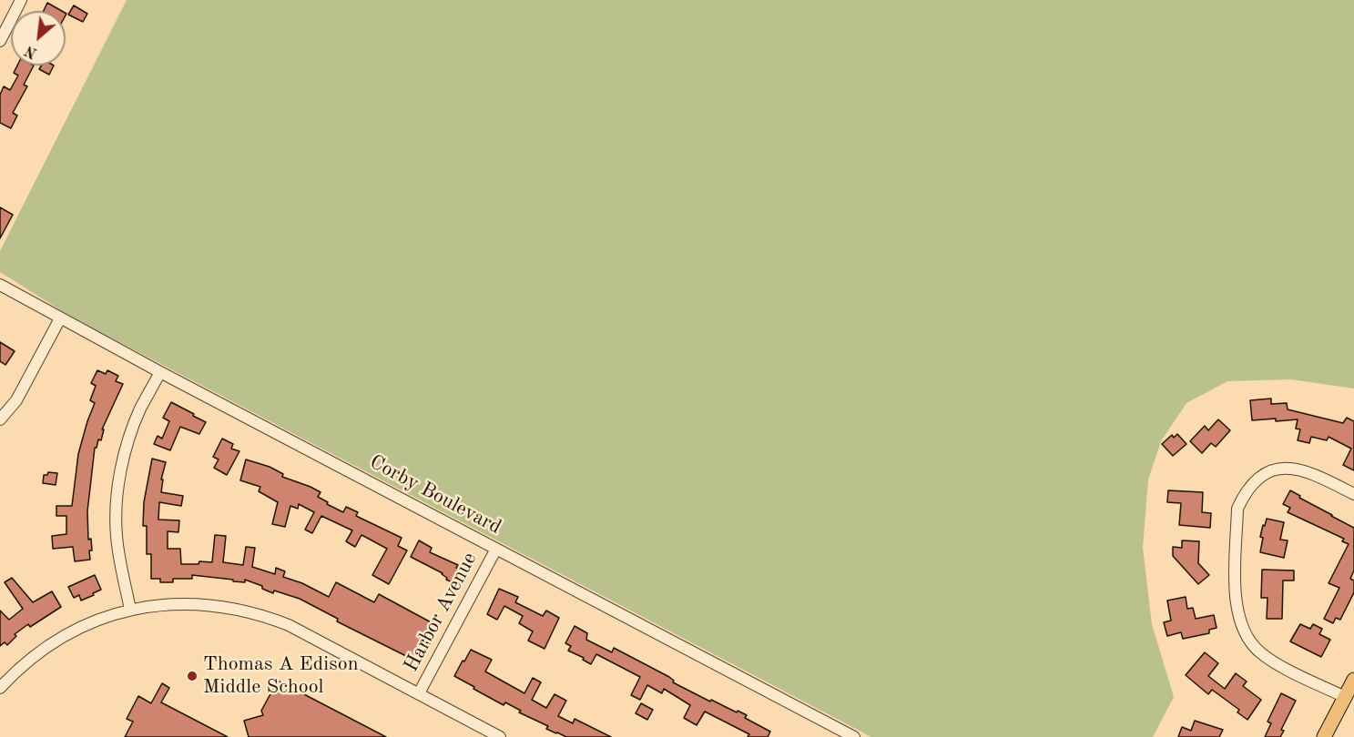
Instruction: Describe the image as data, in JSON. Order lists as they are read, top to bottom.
{
  "streets": {
    "street": ["Corby Boulevard", "Harbor Avenue"]
  },
  "crossings": [
    ["Corby Boulevard", "Harbor Avenue"]
  ],
  "places": ["Thomas A Edison Middle School"],
  "north": "bottom left"
}
